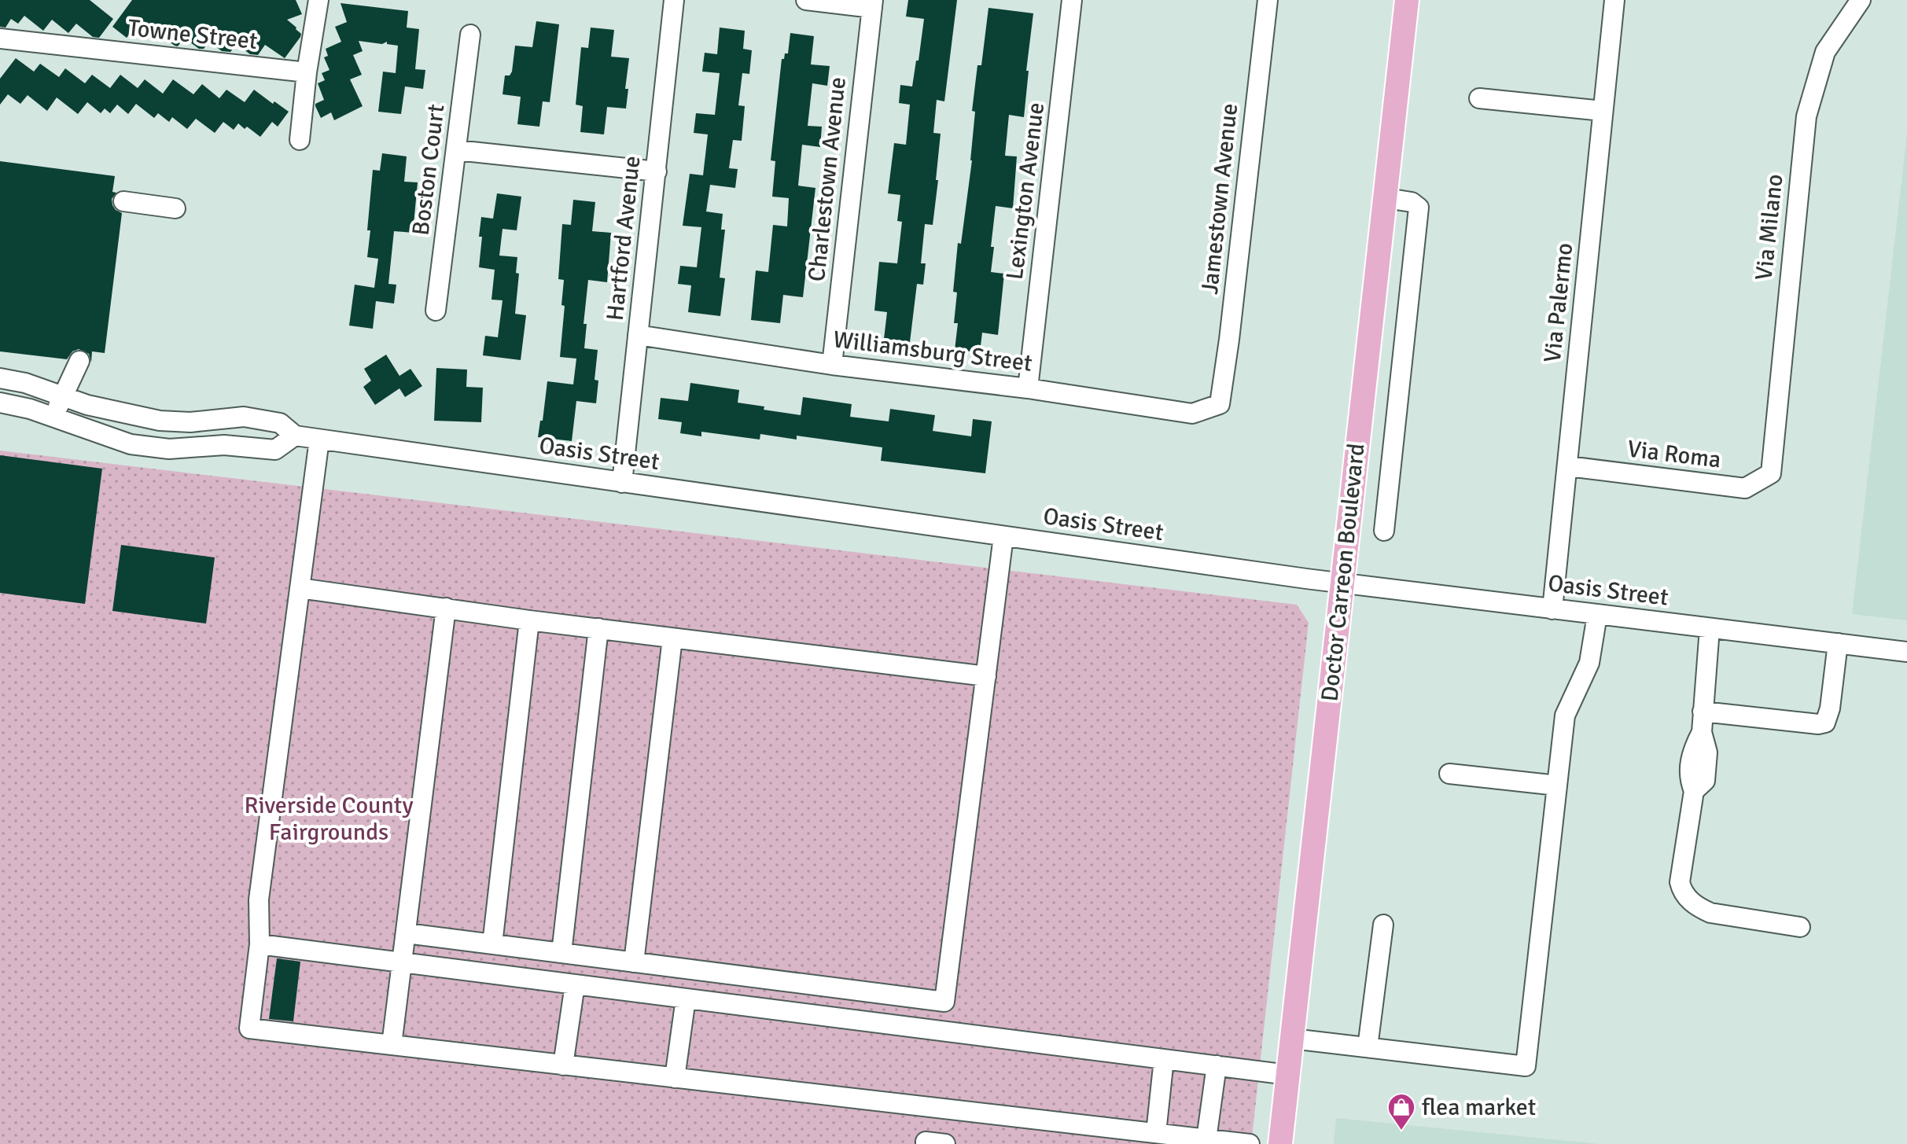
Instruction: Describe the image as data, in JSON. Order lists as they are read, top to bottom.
{
  "streets": {
    "main road": ["Doctor Carreon Boulevard"],
    "street": [
      "Towne Street",
      "Boston Court",
      "Charlestown Avenue",
      "Lexington Avenue",
      "Jamestown Avenue",
      "Via Milano",
      "Hartford Avenue",
      "Via Palermo",
      "Williamsburg Street",
      "Oasis Street",
      "Via Roma"
    ]
  },
  "crossings": [
    ["Charlestown Avenue", "Williamsburg Street"],
    ["Lexington Avenue", "Williamsburg Street"],
    ["Jamestown Avenue", "Williamsburg Street"],
    ["Via Milano", "Via Roma"],
    ["Hartford Avenue", "Williamsburg Street"],
    ["Hartford Avenue", "Oasis Street"],
    ["Via Palermo", "Oasis Street"],
    ["Via Palermo", "Via Roma"],
    ["Oasis Street", "Doctor Carreon Boulevard"]
  ],
  "parks": ["Riverside County Fairgrounds"],
  "places": {
    "shop": ["flea market"]
  }
}
